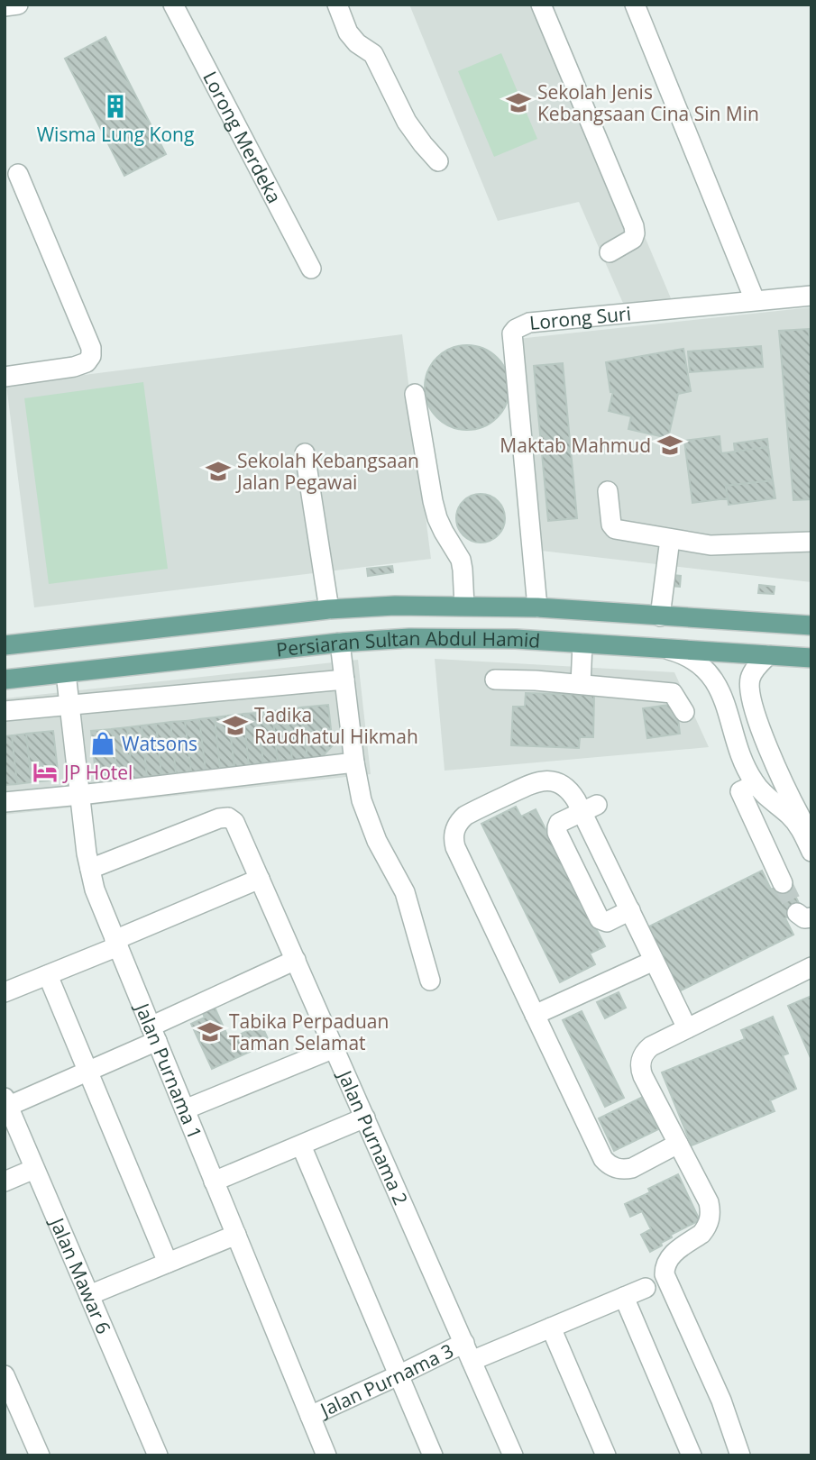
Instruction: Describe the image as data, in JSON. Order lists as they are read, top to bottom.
{
  "streets": {
    "main road": ["Persiaran Sultan Abdul Hamid"],
    "street": [
      "Lorong Merdeka",
      "Lorong Suri",
      "Jalan Purnama 1",
      "Jalan Purnama 2",
      "Jalan Mawar 6",
      "Jalan Purnama 3"
    ]
  },
  "crossings": [
    ["Lorong Suri", "Persiaran Sultan Abdul Hamid"],
    ["Persiaran Sultan Abdul Hamid", "Jalan Purnama 1"],
    ["Jalan Purnama 1", "Jalan Purnama 2"],
    ["Jalan Purnama 1", "Jalan Purnama 3"],
    ["Jalan Purnama 2", "Jalan Purnama 3"]
  ],
  "places": {
    "school or university": [
      "Sekolah Jenis Kebangsaan Cina Sin Min",
      "Maktab Mahmud",
      "Sekolah Kebangsaan Jalan Pegawai",
      "Tadika Raudhatul Hikmah",
      "Tabika Perpaduan Taman Selamat"
    ],
    "building": ["Wisma Lung Kong"],
    "shop": ["Watsons"],
    "hotel": ["JP Hotel"]
  }
}
